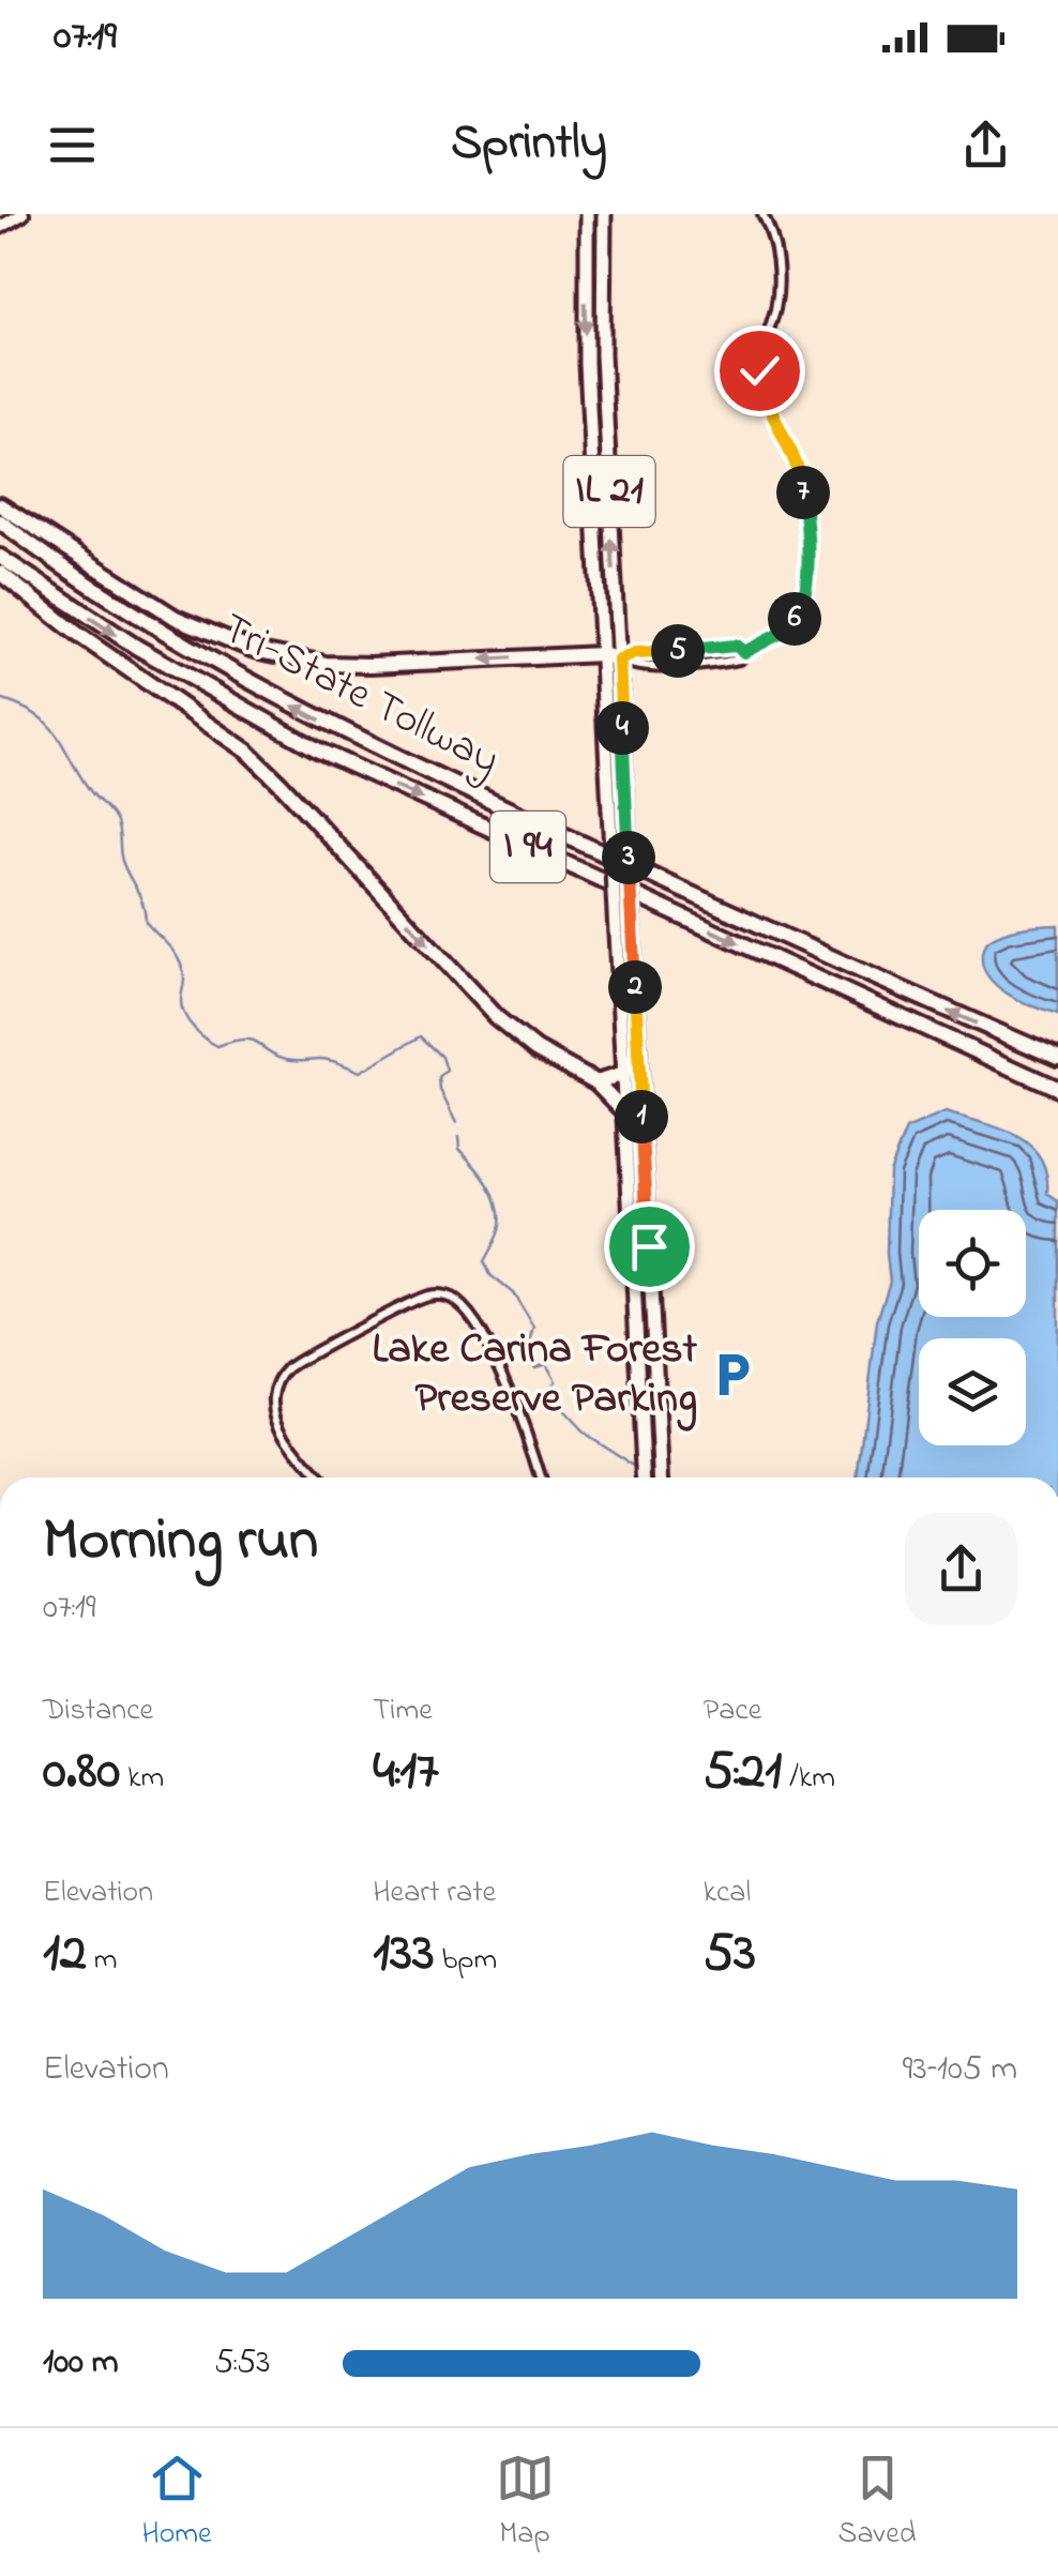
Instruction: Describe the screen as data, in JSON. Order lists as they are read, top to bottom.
{
  "streets": {
    "highway": ["Tri-State Tollway", "I 94"],
    "main road": ["IL 21"]
  },
  "places": {
    "parking": ["Lake Carina Forest Preserve Parking"]
  },
  "page": {
    "status": "07:19",
    "header": "Sprintly",
    "pins": [
      "7",
      "6",
      "5",
      "4",
      "3",
      "2",
      "1"
    ],
    "heading": ["Morning run", "07:19"],
    "stats": [
      ["Distance", "0.80 km"],
      ["Time", "4:17"],
      ["Pace", "5:21 /km"],
      ["Elevation", "12 m"],
      ["Heart rate", "133 bpm"],
      ["kcal", "53"]
    ],
    "chart": ["Elevation", "93–105 m"],
    "list": [
      {
        "name": "100 m",
        "note": "5:53"
      }
    ],
    "tabs": ["Home", "Map", "Saved"]
  }
}
